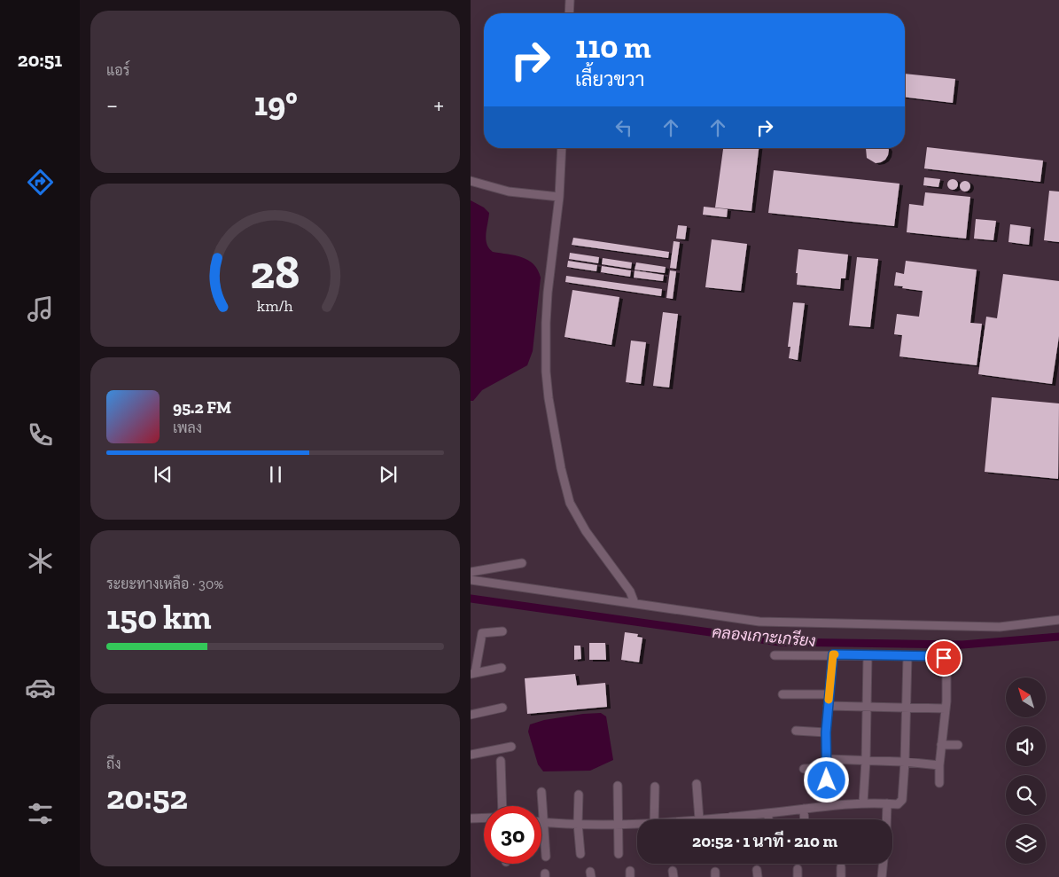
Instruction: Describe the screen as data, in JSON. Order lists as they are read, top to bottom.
{
  "water": ["คลองเกาะเกรียง"],
  "north": "top left",
  "page": {
    "tabs": "20:51",
    "tile": [
      "แอร์",
      ["ระยะทางเหลือ · 30%", "150 km"],
      ["ถึง", "20:52"]
    ],
    "turn": ["110 m", "เลี้ยวขวา"],
    "heat": ["−", "19°", "+"],
    "song": ["95.2 FM", "เพลง"],
    "limit": "30",
    "trip": "20:52 · 1 นาที · 210 m",
    "gauge": ["28", "km/h"]
  }
}
